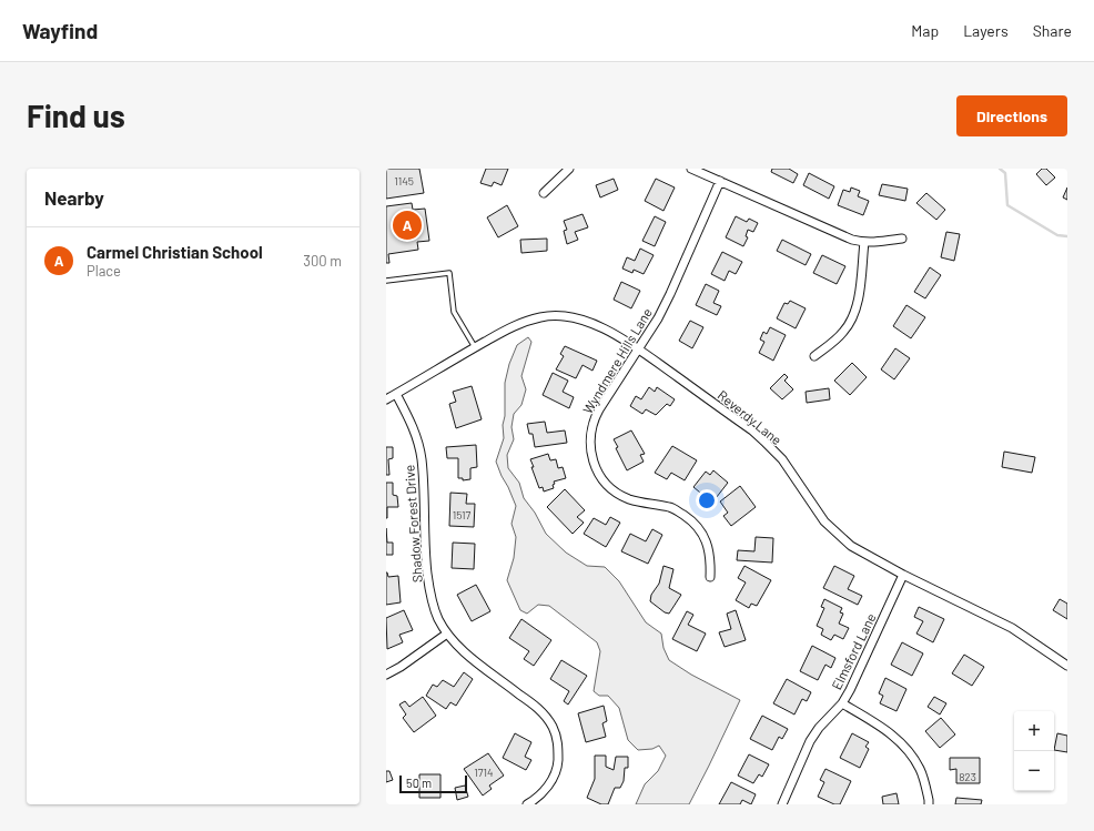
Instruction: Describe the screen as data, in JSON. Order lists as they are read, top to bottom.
{
  "streets": {
    "street": [
      "Wyndmere Hills Lane",
      "Reverdy Lane",
      "Shadow Forest Drive",
      "Elmsford Lane"
    ]
  },
  "crossings": [
    ["Wyndmere Hills Lane", "Reverdy Lane"],
    ["Reverdy Lane", "Shadow Forest Drive"],
    ["Reverdy Lane", "Elmsford Lane"]
  ],
  "house_numbers": [
    "1145",
    "1517",
    "1714",
    "823"
  ],
  "scale_bar": "50 m",
  "page": {
    "header": "Wayfind",
    "nav": ["Map", "Layers", "Share"],
    "buttons": "Directions",
    "title": "Find us",
    "heading": "Nearby",
    "pins": "A",
    "list": [
      {
        "mark": "A",
        "name": "Carmel Christian School",
        "note": "Place",
        "value": "300 m"
      }
    ],
    "map_buttons": ["+", "−"],
    "scale": "50 m"
  }
}
